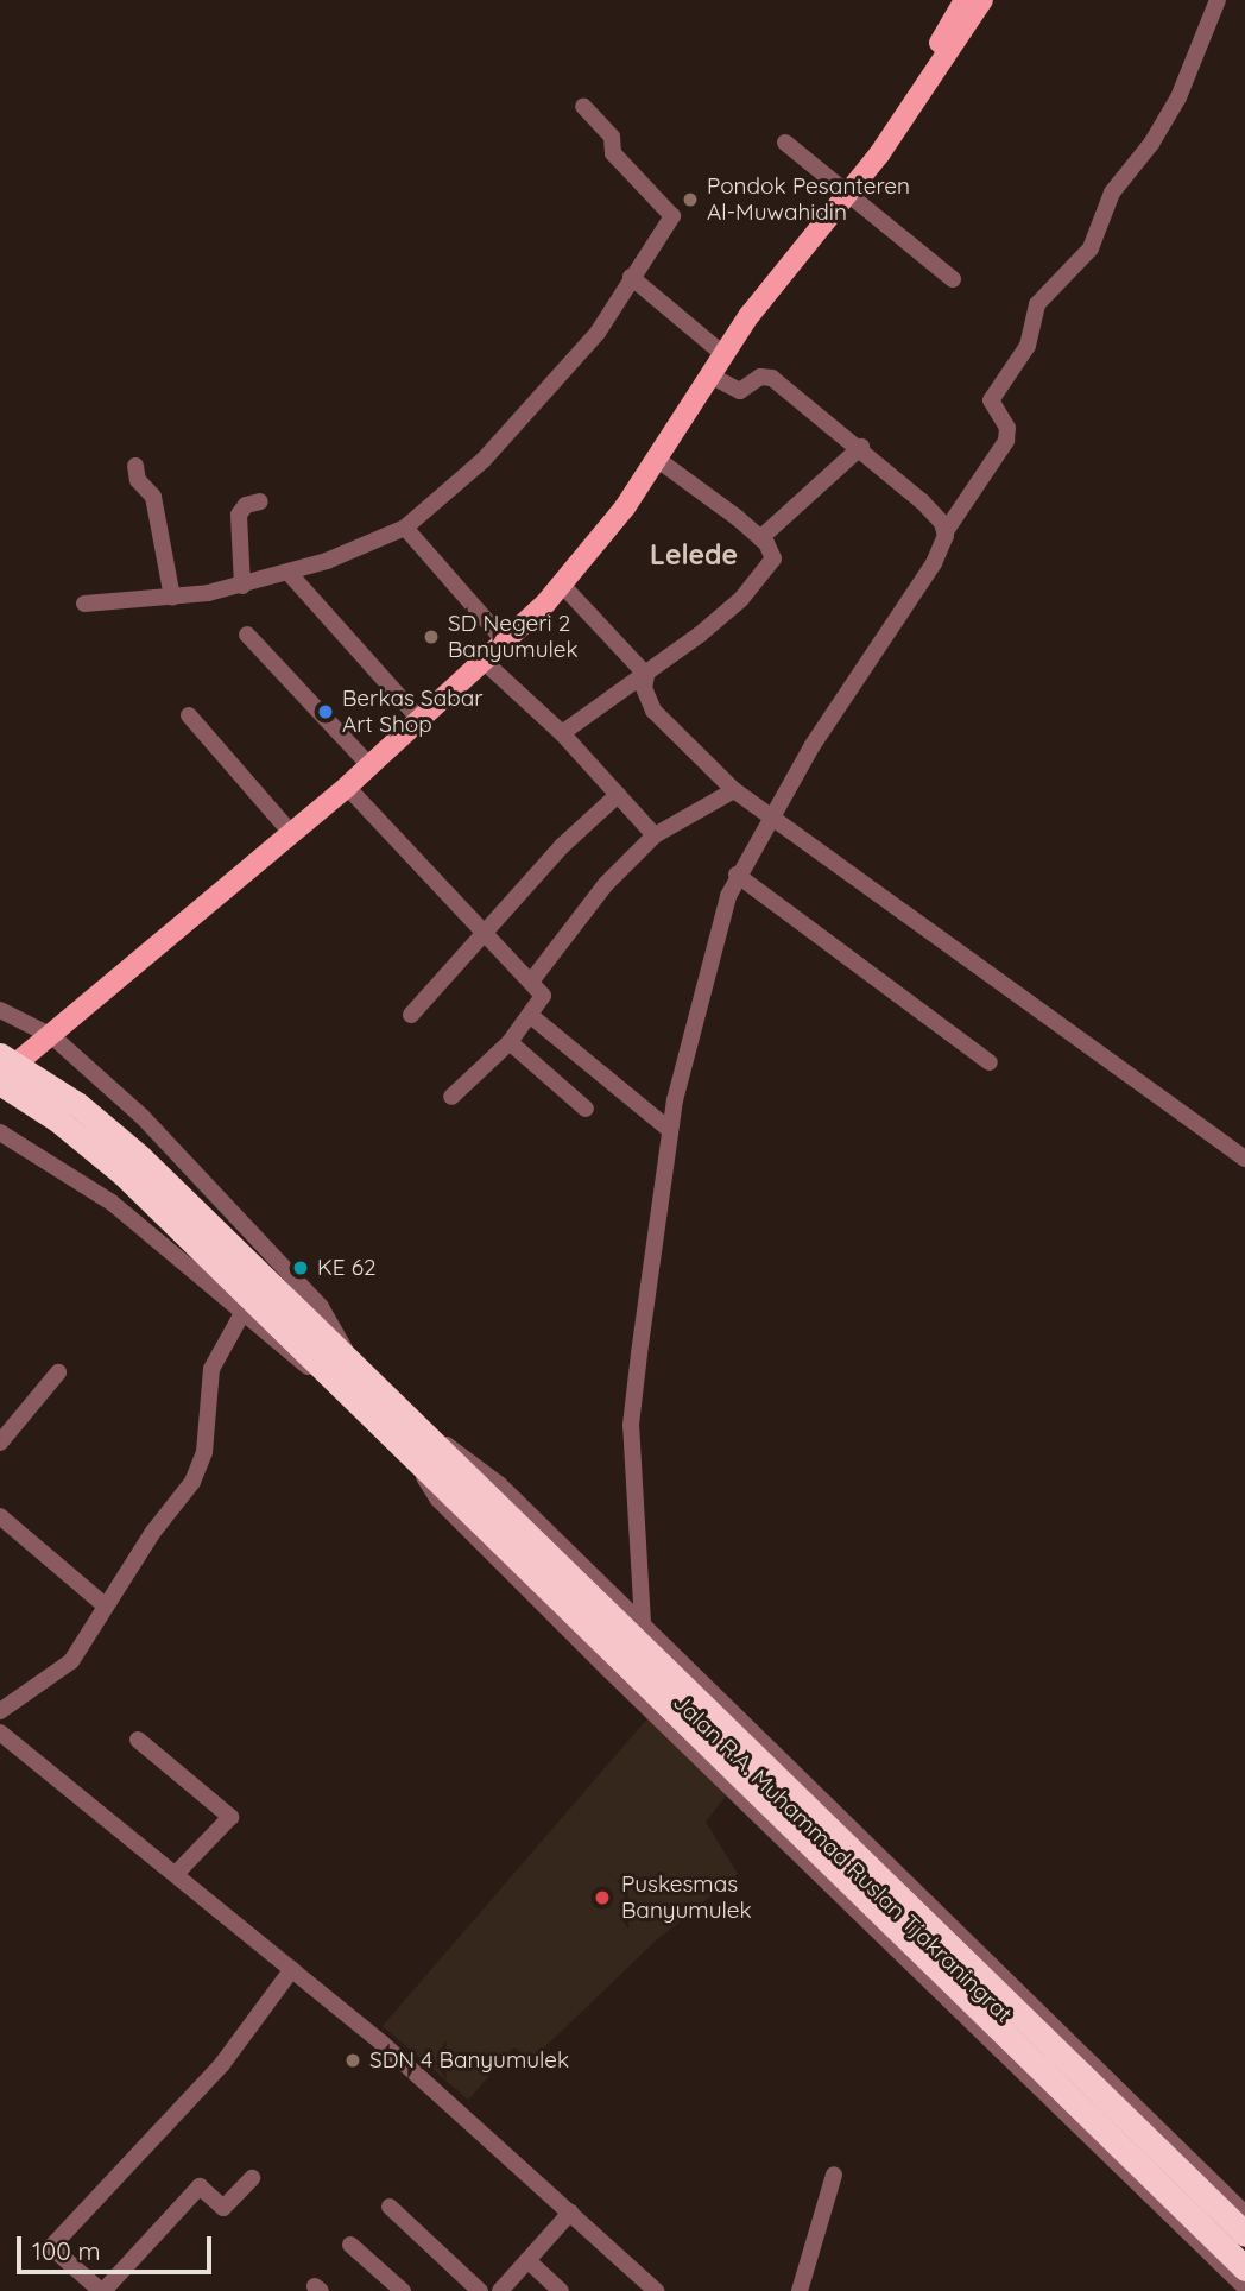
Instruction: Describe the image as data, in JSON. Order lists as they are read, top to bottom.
{
  "streets": {
    "highway": ["Jalan R.A. Muhammad Ruslan Tjakraningrat"]
  },
  "districts": ["Lelede"],
  "places": [
    "Pondok Pesanteren Al-Muwahidin",
    "SD Negeri 2 Banyumulek",
    "Berkas Sabar Art Shop",
    "KE 62",
    "Puskesmas Banyumulek",
    "SDN 4 Banyumulek"
  ],
  "scale_bar": "100 m"
}
